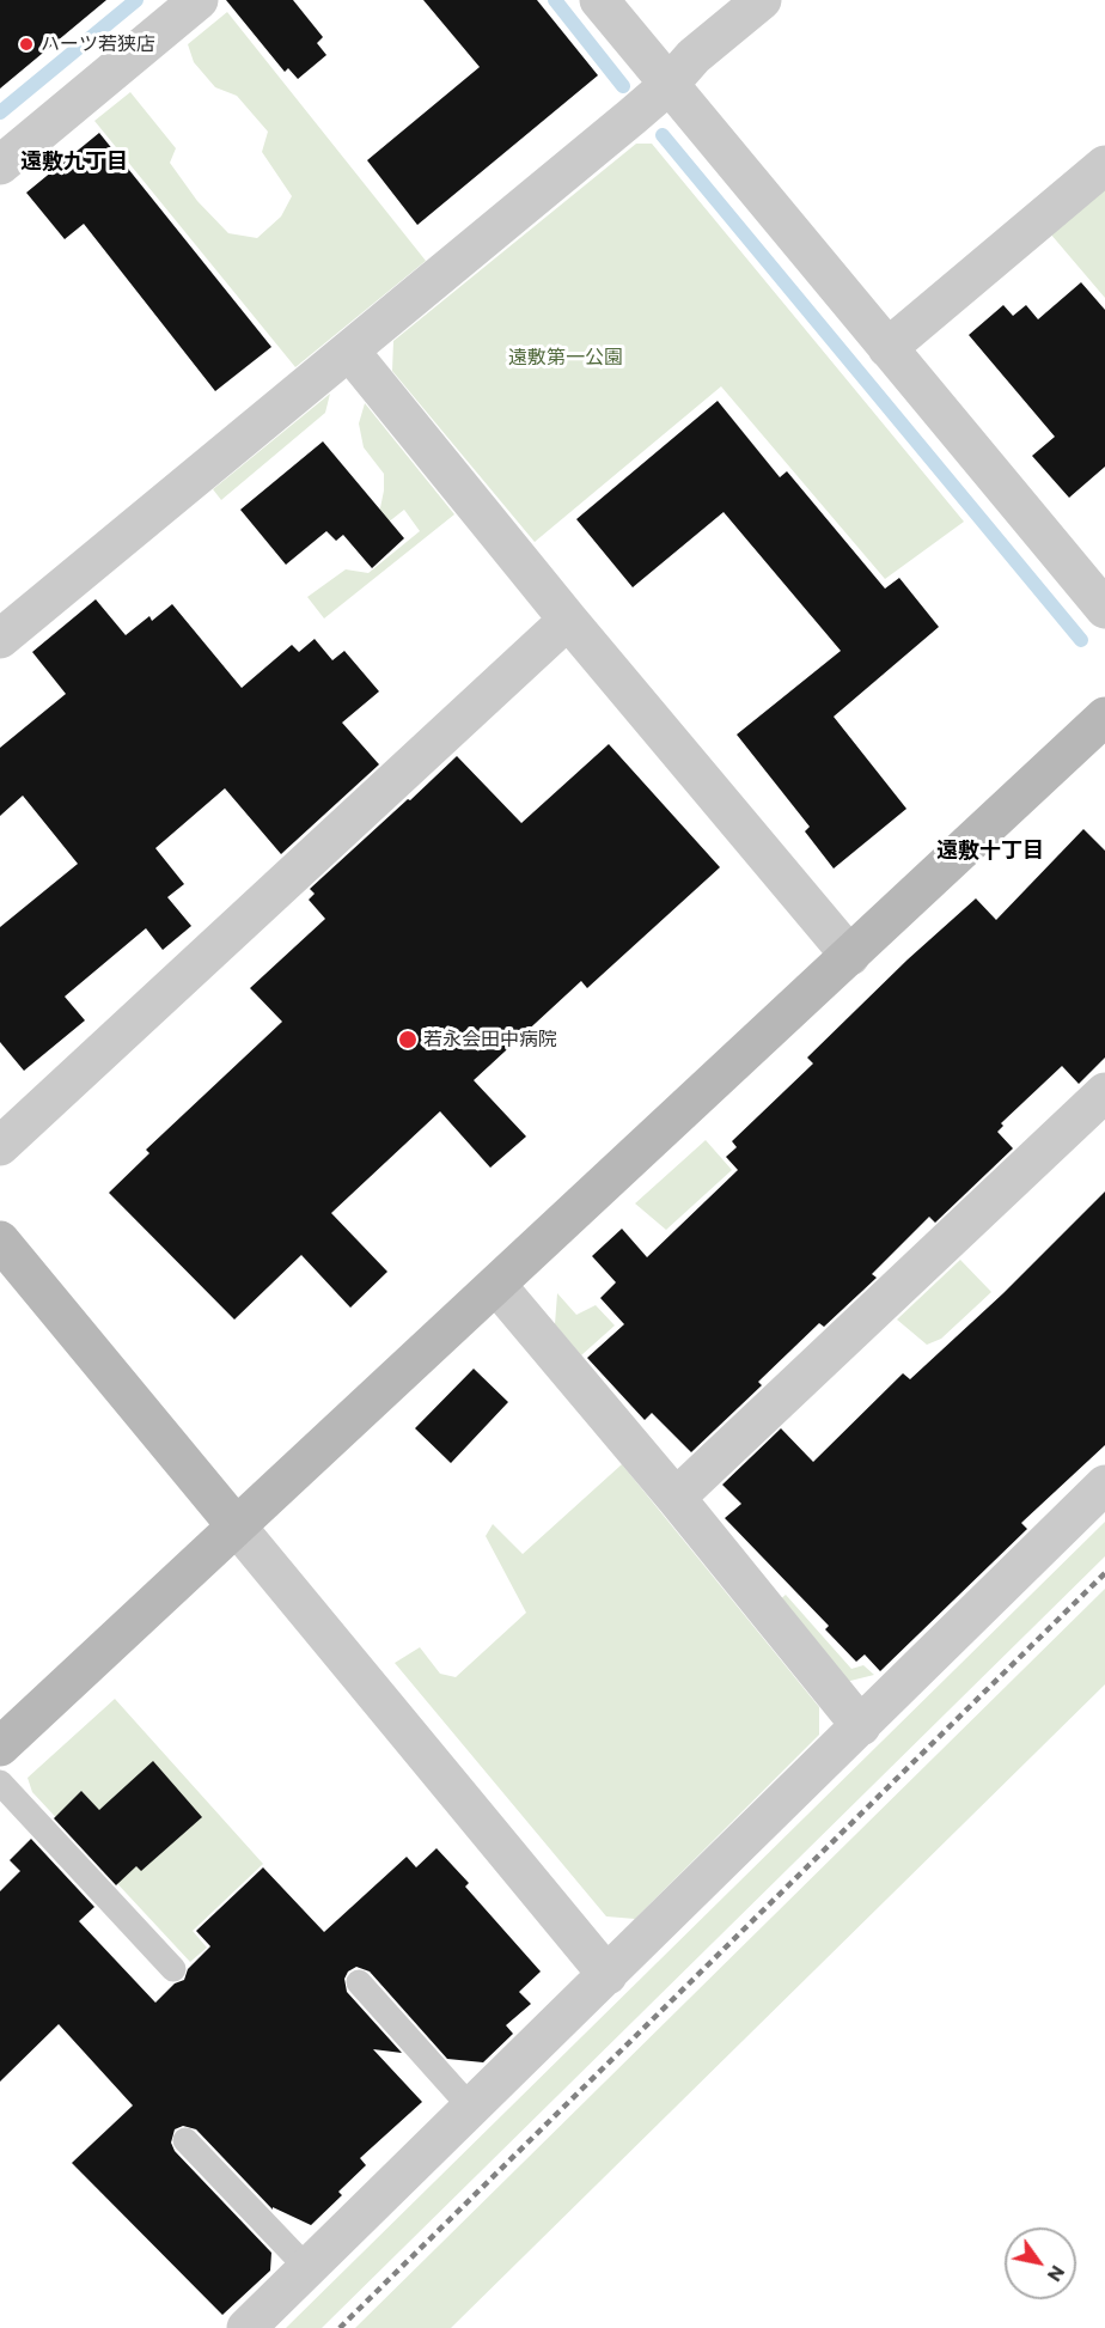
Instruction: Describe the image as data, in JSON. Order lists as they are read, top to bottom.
{
  "districts": ["遠敷九丁目", "遠敷十丁目"],
  "parks": ["遠敷第一公園"],
  "places": ["ハーツ若狭店", "若永会田中病院"],
  "north": "bottom right"
}
